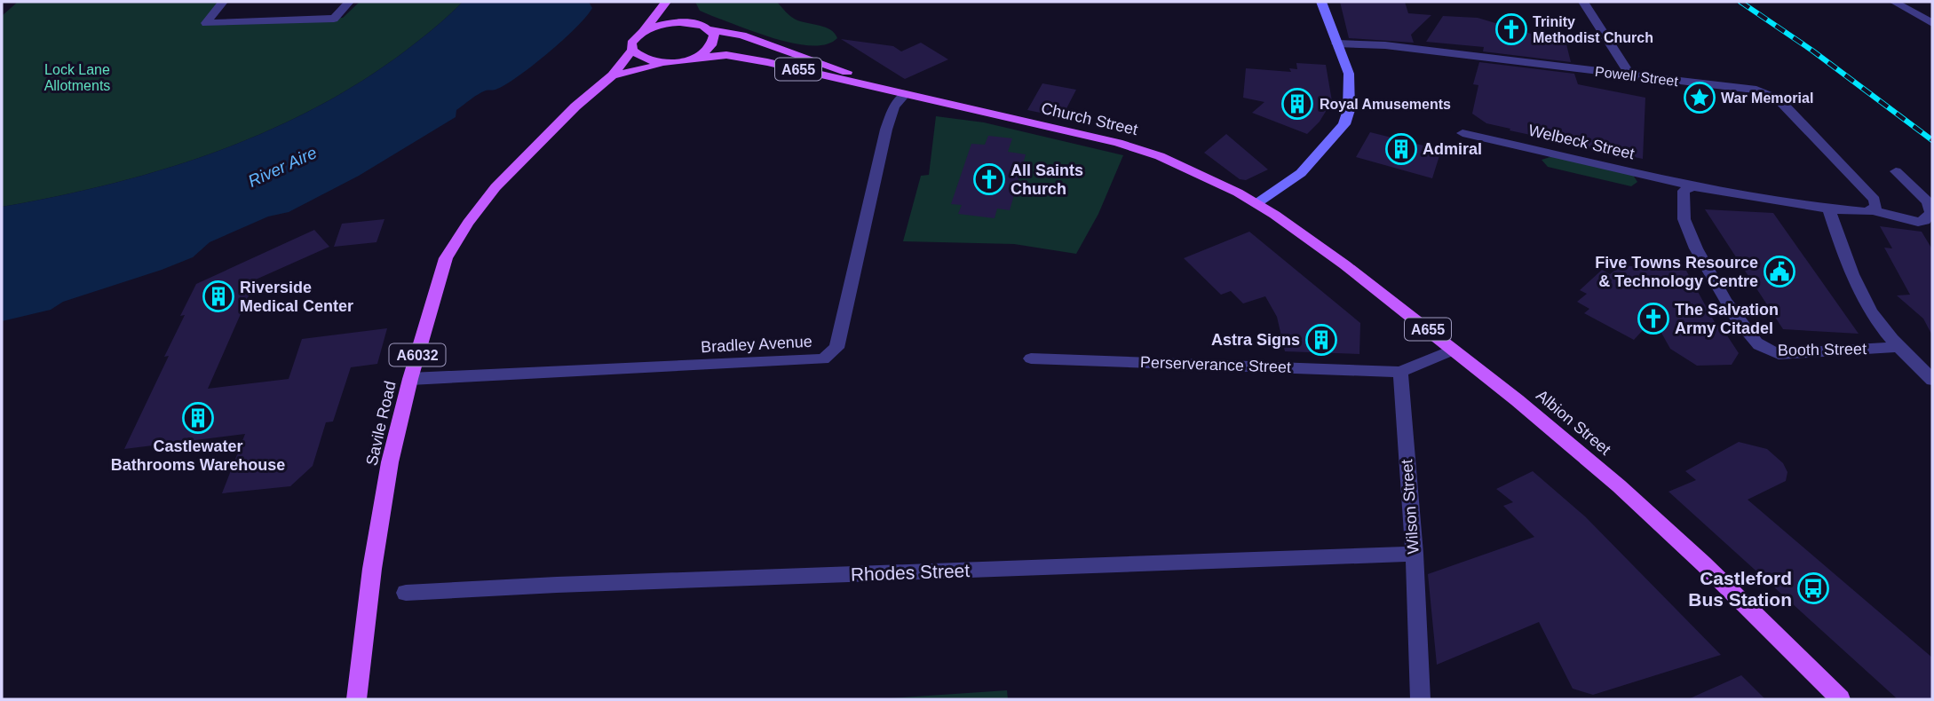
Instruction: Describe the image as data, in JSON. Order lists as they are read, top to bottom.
{
  "streets": {
    "main road": [
      "A655",
      "Church Street",
      "A6032",
      "Albion Street",
      "Savile Road"
    ],
    "street": [
      "Powell Street",
      "Welbeck Street",
      "Bradley Avenue",
      "Booth Street",
      "Perserverance Street",
      "Wilson Street",
      "Rhodes Street"
    ]
  },
  "crossings": [
    ["Powell Street", "Welbeck Street"],
    ["Church Street", "Bradley Avenue"],
    ["Church Street", "A6032"],
    ["Church Street", "Albion Street"],
    ["Welbeck Street", "Booth Street"],
    ["Bradley Avenue", "Savile Road"],
    ["A6032", "Savile Road"],
    ["Perserverance Street", "Wilson Street"],
    ["Wilson Street", "Rhodes Street"]
  ],
  "water": ["River Aire"],
  "parks": ["Lock Lane Allotments"],
  "places": {
    "church": ["Trinity Methodist Church", "All Saints Church", "The Salvation Army Citadel"],
    "place": ["War Memorial"],
    "building": [
      "Royal Amusements",
      "Admiral",
      "Riverside Medical Center",
      "Astra Signs",
      "Castlewater Bathrooms Warehouse"
    ],
    "public building": ["Five Towns Resource & Technology Centre"],
    "bus stop": ["Castleford Bus Station"]
  }
}
